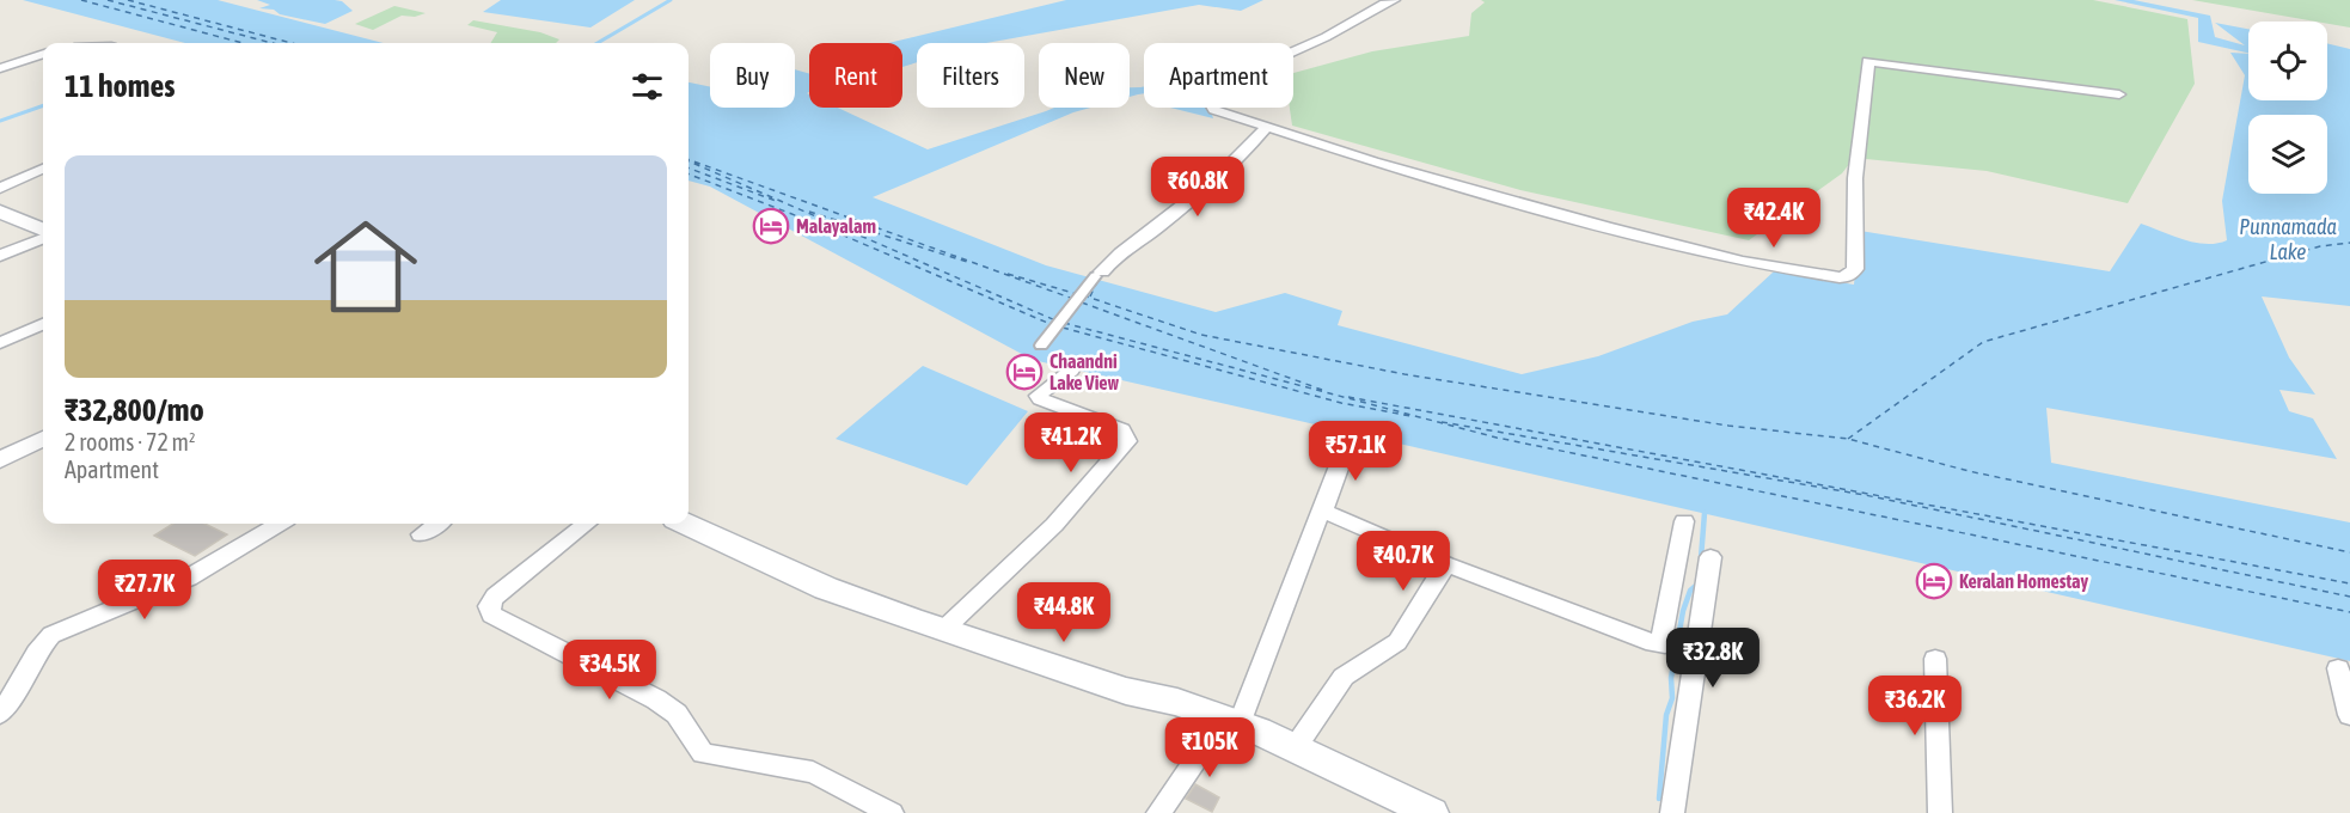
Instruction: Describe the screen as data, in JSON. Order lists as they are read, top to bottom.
{
  "water": ["Punnamada Lake"],
  "places": {
    "hotel": ["Malayalam", "Chaandni Lake View", "Keralan Homestay"]
  },
  "page": {
    "chip": [
      "Buy",
      "Rent",
      "Filters",
      "New",
      "Apartment"
    ],
    "heading": "11 homes",
    "list": [
      {
        "name": "₹32,800/mo",
        "note": "2 rooms · 72 m² · Apartment"
      }
    ],
    "price": [
      "₹60.8K",
      "₹42.4K",
      "₹41.2K",
      "₹57.1K",
      "₹40.7K",
      "₹27.7K",
      "₹44.8K",
      "₹32.8K",
      "₹34.5K",
      "₹36.2K",
      "₹105K"
    ]
  }
}
